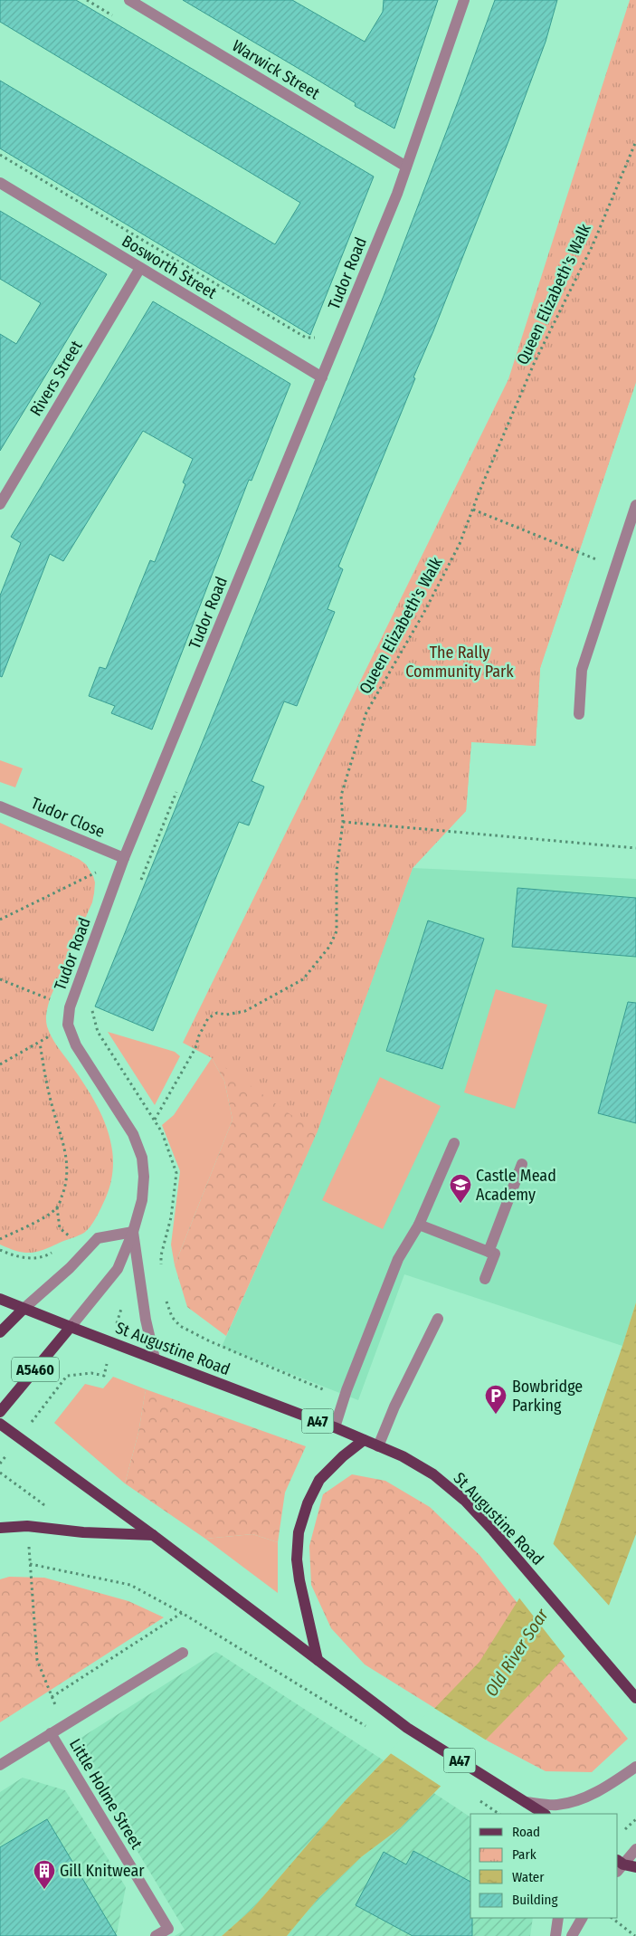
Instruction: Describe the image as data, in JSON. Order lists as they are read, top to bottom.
{
  "streets": {
    "main road": ["St Augustine Road", "A5460", "A47"],
    "street": [
      "Warwick Street",
      "Bosworth Street",
      "Tudor Road",
      "Rivers Street",
      "Tudor Close",
      "Little Holme Street"
    ],
    "path": ["Queen Elizabeth's Walk"]
  },
  "crossings": [
    ["Warwick Street", "Tudor Road"],
    ["Bosworth Street", "Tudor Road"],
    ["Bosworth Street", "Rivers Street"],
    ["Tudor Road", "Queen Elizabeth's Walk"],
    ["Tudor Road", "Tudor Close"],
    ["Tudor Road", "St Augustine Road"],
    ["Tudor Road", "A5460"],
    ["Tudor Road", "A47"],
    ["St Augustine Road", "A5460"],
    ["St Augustine Road", "A47"],
    ["A5460", "A47"]
  ],
  "water": ["Old River Soar"],
  "parks": ["The Rally Community Park"],
  "places": {
    "school or university": ["Castle Mead Academy"],
    "parking": ["Bowbridge Parking"],
    "building": ["Gill Knitwear"]
  },
  "legend": [
    "Road",
    "Park",
    "Water",
    "Building"
  ]
}
